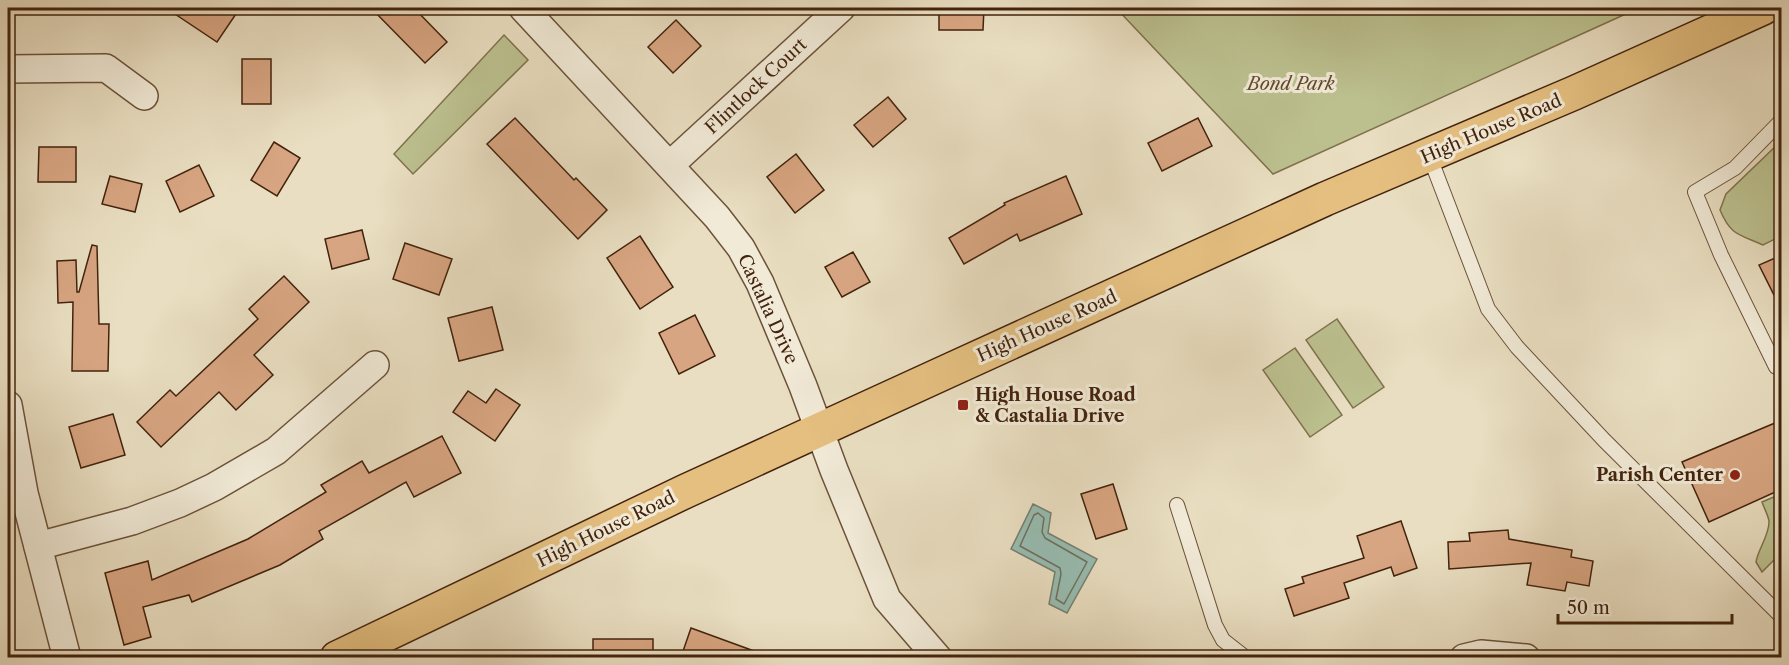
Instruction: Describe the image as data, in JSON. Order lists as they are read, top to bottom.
{
  "streets": {
    "main road": ["High House Road"],
    "street": ["Flintlock Court", "Castalia Drive"]
  },
  "crossings": [
    ["Flintlock Court", "Castalia Drive"],
    ["High House Road", "Castalia Drive"]
  ],
  "parks": ["Bond Park"],
  "places": {
    "transit": ["High House Road & Castalia Drive"],
    "other": ["Parish Center"]
  },
  "scale_bar": "50 m"
}
